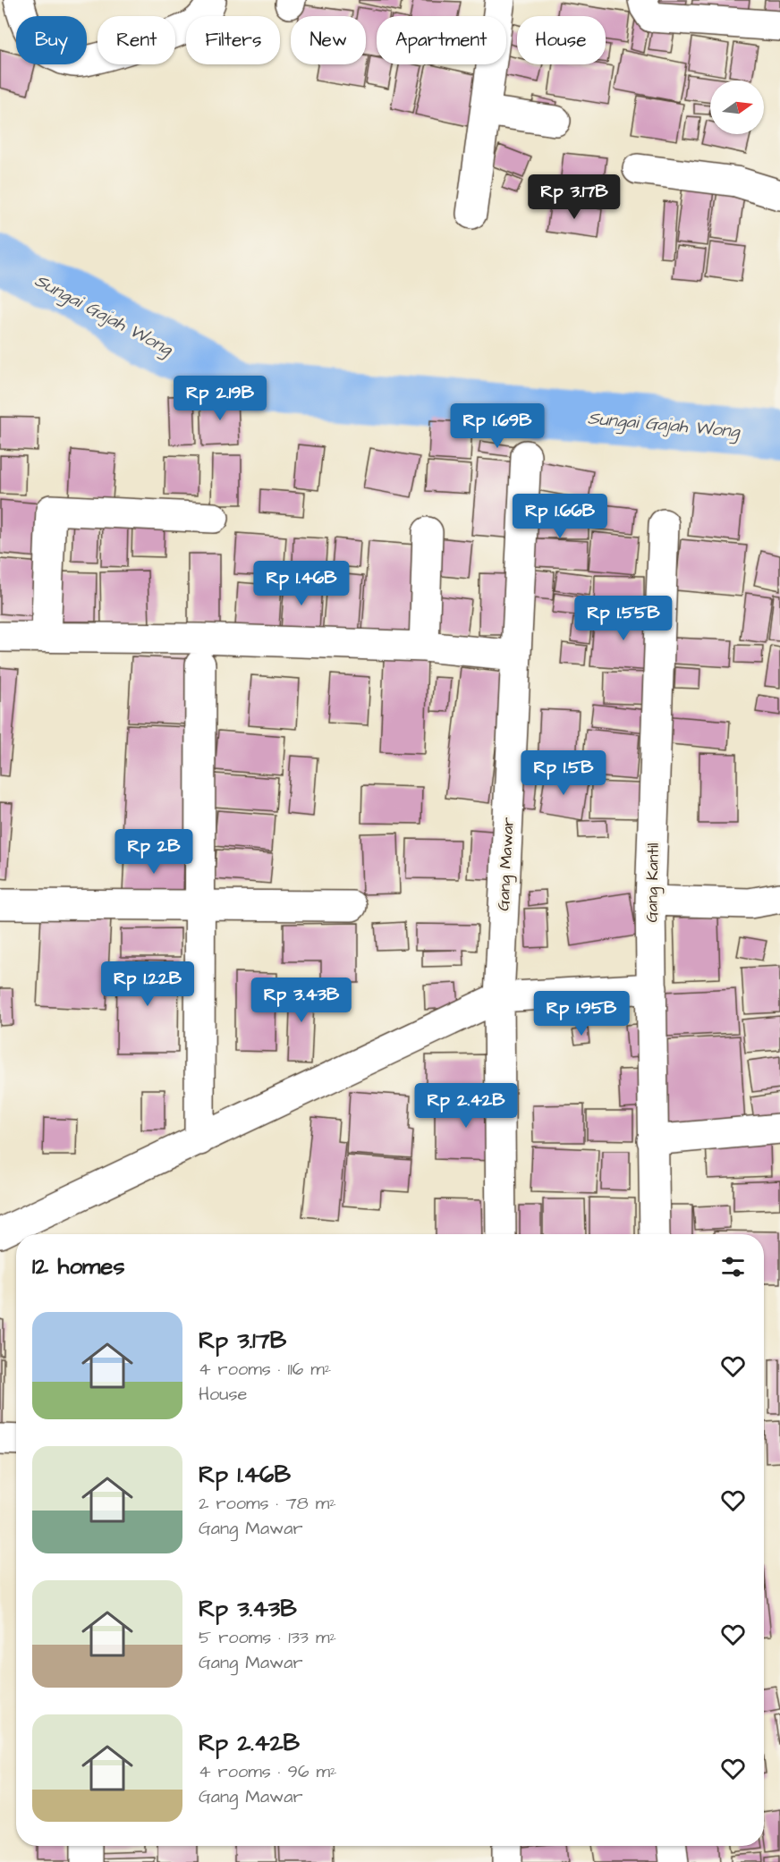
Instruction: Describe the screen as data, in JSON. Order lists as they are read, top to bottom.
{
  "streets": {
    "street": ["Gang Mawar", "Gang Kantil"]
  },
  "water": ["Sungai Gajah Wong"],
  "north": "right",
  "page": {
    "chip": [
      "Buy",
      "Rent",
      "Filters",
      "New",
      "Apartment",
      "House"
    ],
    "price": [
      "Rp 3.17B",
      "Rp 2.19B",
      "Rp 1.69B",
      "Rp 1.66B",
      "Rp 1.46B",
      "Rp 1.55B",
      "Rp 1.5B",
      "Rp 2B",
      "Rp 1.22B",
      "Rp 3.43B",
      "Rp 1.95B",
      "Rp 2.42B"
    ],
    "heading": "12 homes",
    "list": [
      {
        "name": "Rp 3.17B",
        "note": "4 rooms · 116 m² · House"
      },
      {
        "name": "Rp 1.46B",
        "note": "2 rooms · 78 m² · Gang Mawar"
      },
      {
        "name": "Rp 3.43B",
        "note": "5 rooms · 133 m² · Gang Mawar"
      },
      {
        "name": "Rp 2.42B",
        "note": "4 rooms · 96 m² · Gang Mawar"
      }
    ]
  }
}
